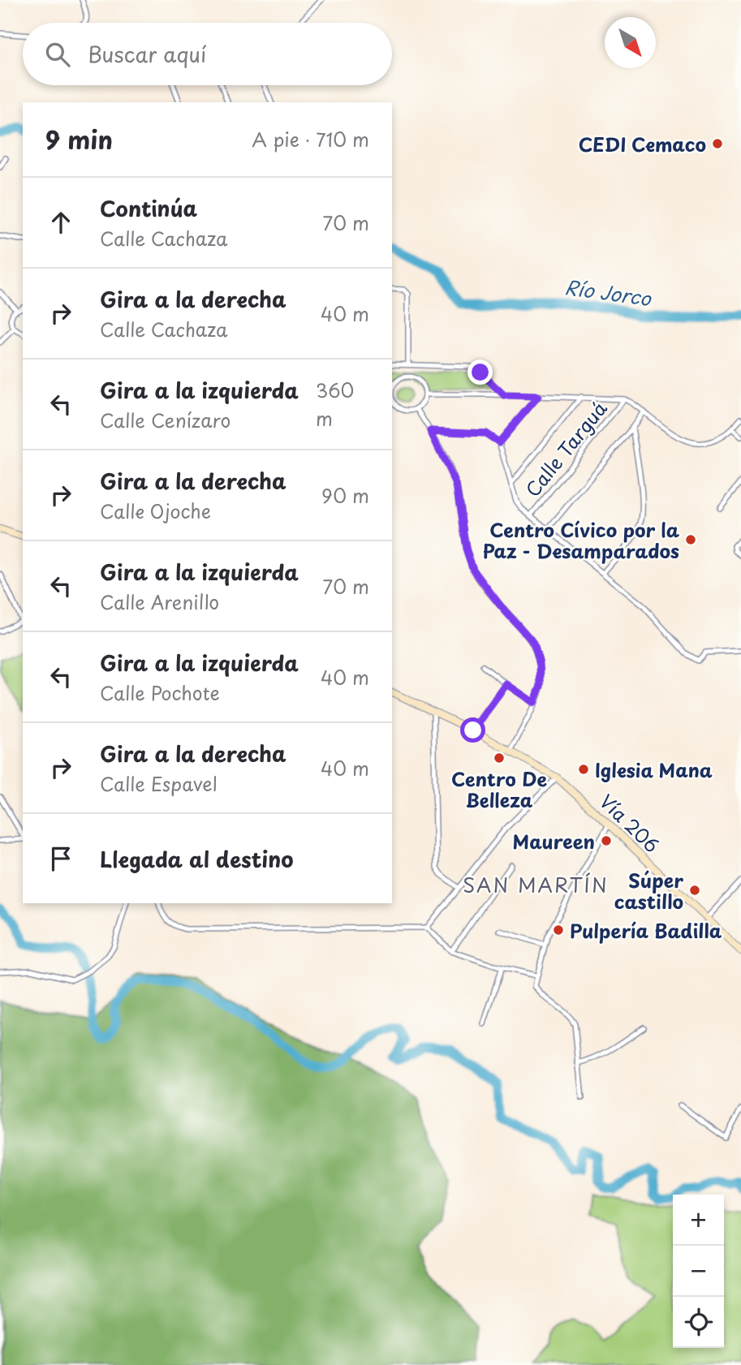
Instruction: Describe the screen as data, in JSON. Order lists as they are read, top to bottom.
{
  "streets": {
    "main road": ["Vía 206"],
    "street": ["Calle Targuá"]
  },
  "districts": ["SAN MARTÍN"],
  "water": ["Río Jorco"],
  "places": [
    "CEDI Cemaco",
    "Centro Cívico por la Paz - Desamparados",
    "Centro De Belleza",
    "Iglesia Mana",
    "Maureen",
    "Súper castillo",
    "Pulpería Badilla"
  ],
  "north": "bottom right",
  "page": {
    "search": "Buscar aquí",
    "heading": ["9 min", "A pie · 710 m"],
    "list": [
      ["Continúa", "Calle Cachaza", "70 m"],
      ["Gira a la derecha", "Calle Cachaza", "40 m"],
      ["Gira a la izquierda", "Calle Cenízaro", "360 m"],
      ["Gira a la derecha", "Calle Ojoche", "90 m"],
      ["Gira a la izquierda", "Calle Arenillo", "70 m"],
      ["Gira a la izquierda", "Calle Pochote", "40 m"],
      ["Gira a la derecha", "Calle Espavel", "40 m"],
      "Llegada al destino"
    ],
    "map_buttons": ["+", "−"]
  }
}
